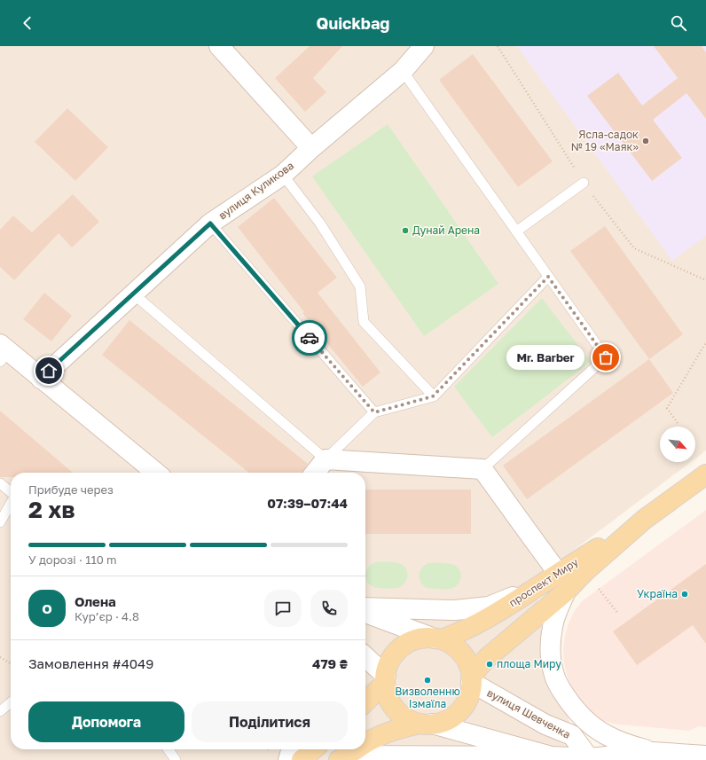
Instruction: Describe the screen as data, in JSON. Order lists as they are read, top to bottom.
{
  "streets": {
    "main road": ["вулиця Куликова", "проспект Миру", "вулиця Шевченка"]
  },
  "crossings": [
    ["проспект Миру", "вулиця Шевченка"]
  ],
  "places": [
    "Ясла-садок № 19 «Маяк»",
    "Дунай Арена",
    "Mr. Barber",
    "Україна",
    "площа Миру",
    "Визволенню Ізмаїла"
  ],
  "north": "bottom right",
  "page": {
    "header": "Quickbag",
    "bubble": "Mr. Barber",
    "heading": ["2 хв", "Прибуде через", "07:39–07:44"],
    "panel": [
      "Олена",
      "Кур’єр · 4.8",
      "Замовлення #4049",
      "479 ₴"
    ],
    "bar": "У дорозі · 110 m",
    "round": "О",
    "buttons": ["Допомога", "Поділитися"]
  }
}
